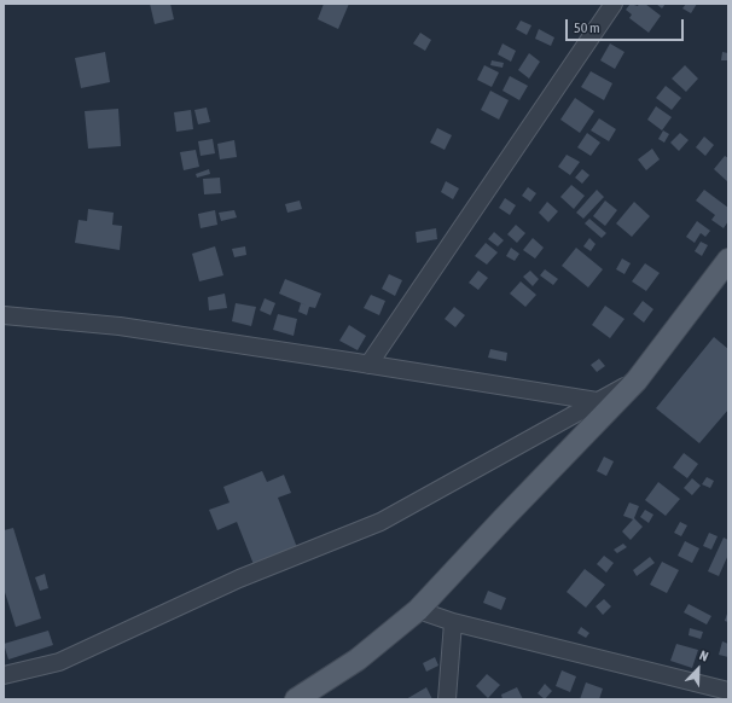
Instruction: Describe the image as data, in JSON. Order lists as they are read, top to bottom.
{
  "scale_bar": "50 m",
  "north": "top right"
}
